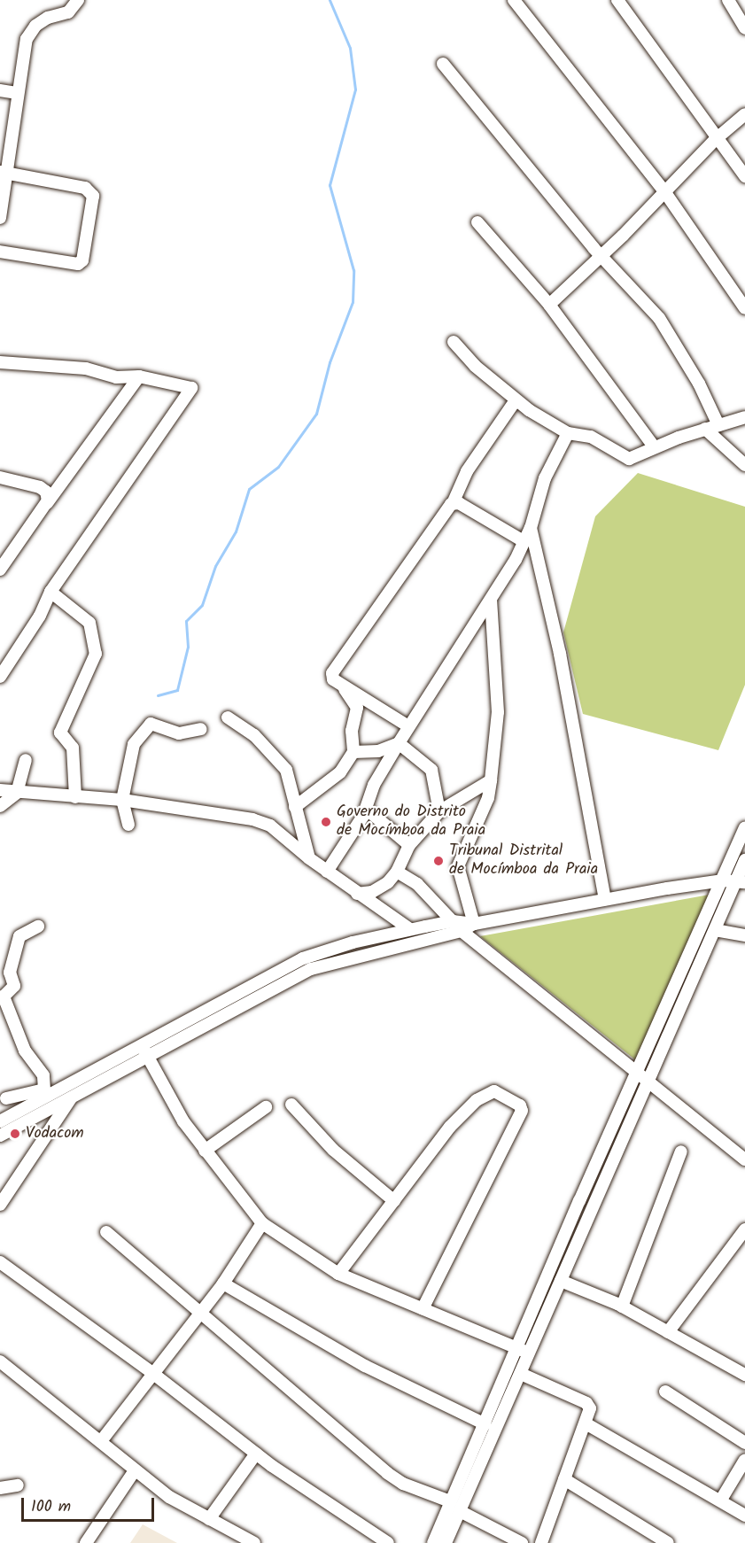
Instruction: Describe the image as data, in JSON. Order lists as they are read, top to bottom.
{
  "places": ["Governo do Distrito de Mocímboa da Praia", "Tribunal Distrital de Mocímboa da Praia", "Vodacom"],
  "scale_bar": "100 m"
}
